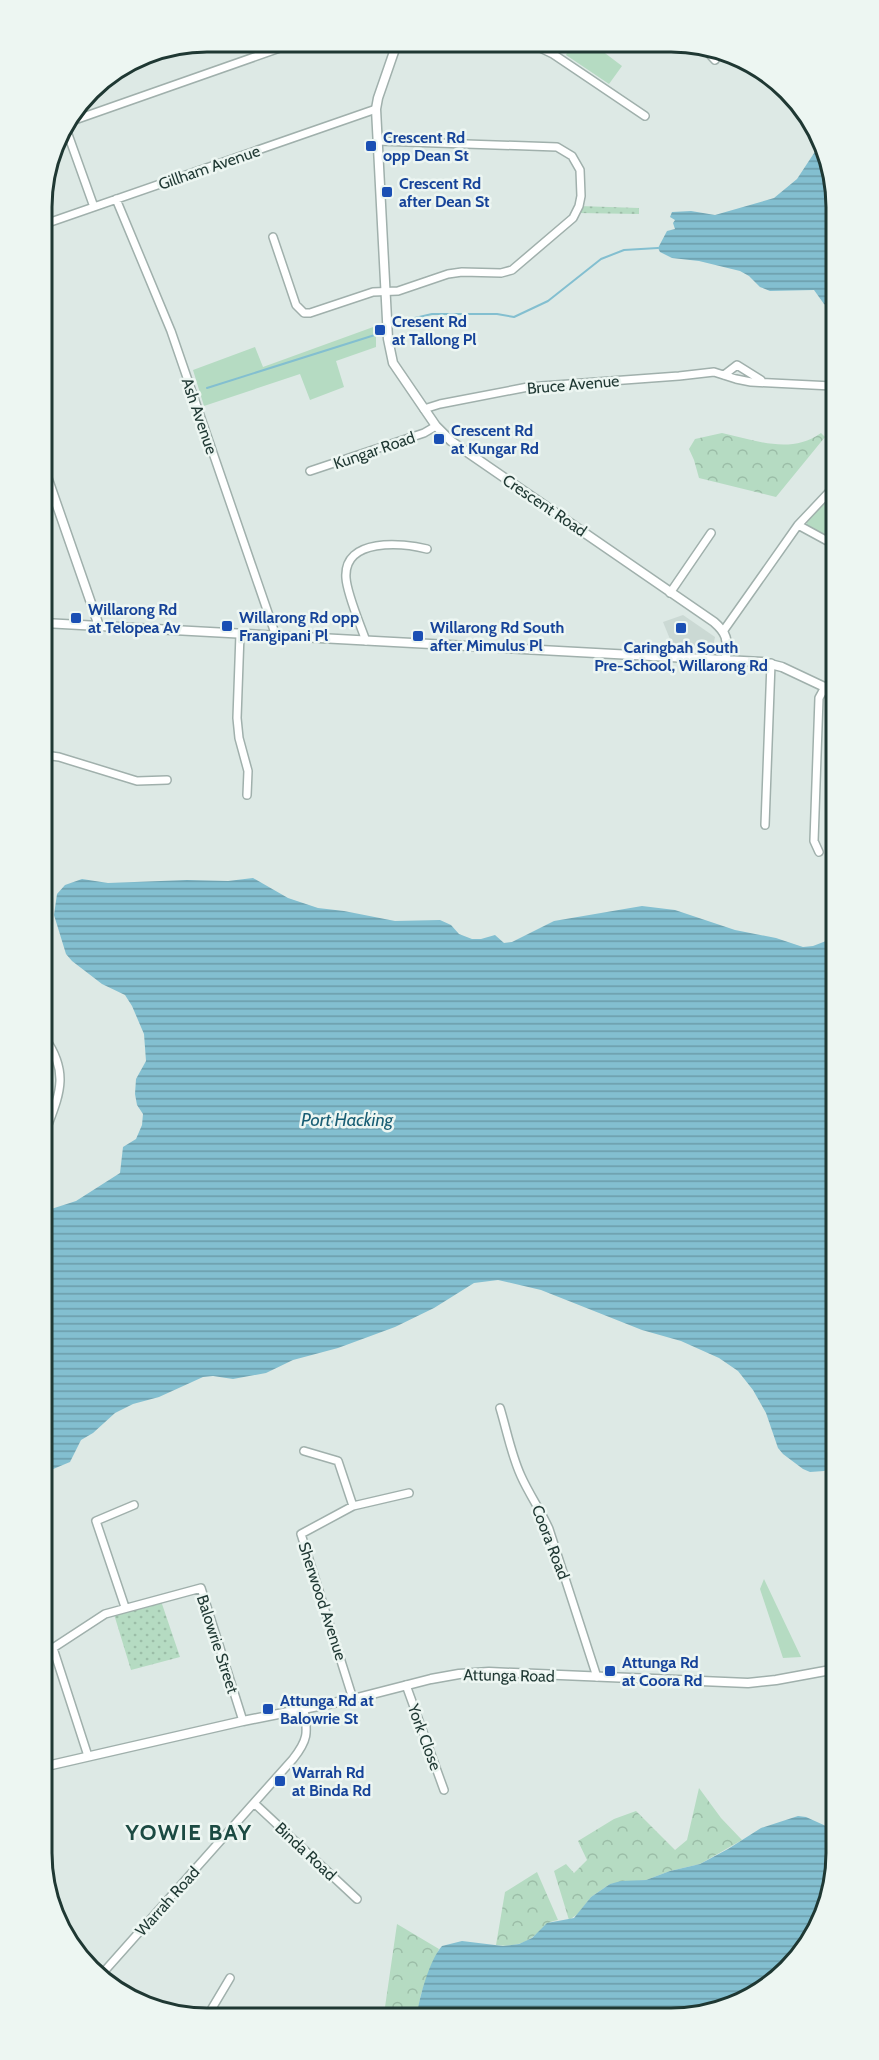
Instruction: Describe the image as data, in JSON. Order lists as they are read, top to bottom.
{
  "streets": {
    "street": [
      "Gillham Avenue",
      "Bruce Avenue",
      "Ash Avenue",
      "Kungar Road",
      "Crescent Road",
      "Coora Road",
      "Sherwood Avenue",
      "Balowrie Street",
      "Attunga Road",
      "York Close",
      "Binda Road",
      "Warrah Road"
    ]
  },
  "crossings": [
    ["Gillham Avenue", "Ash Avenue"],
    ["Gillham Avenue", "Crescent Road"],
    ["Bruce Avenue", "Crescent Road"],
    ["Kungar Road", "Crescent Road"],
    ["Coora Road", "Attunga Road"],
    ["Sherwood Avenue", "Attunga Road"],
    ["Balowrie Street", "Attunga Road"],
    ["Attunga Road", "York Close"],
    ["Attunga Road", "Warrah Road"],
    ["Binda Road", "Warrah Road"]
  ],
  "districts": ["YOWIE BAY"],
  "water": ["Port Hacking"],
  "places": {
    "transit": [
      "Crescent Rd opp Dean St",
      "Crescent Rd after Dean St",
      "Cresent Rd at Tallong Pl",
      "Crescent Rd at Kungar Rd",
      "Willarong Rd at Telopea Av",
      "Willarong Rd opp Frangipani Pl",
      "Caringbah South Pre-School, Willarong Rd",
      "Willarong Rd South after Mimulus Pl",
      "Attunga Rd at Coora Rd",
      "Attunga Rd at Balowrie St",
      "Warrah Rd at Binda Rd"
    ]
  }
}
